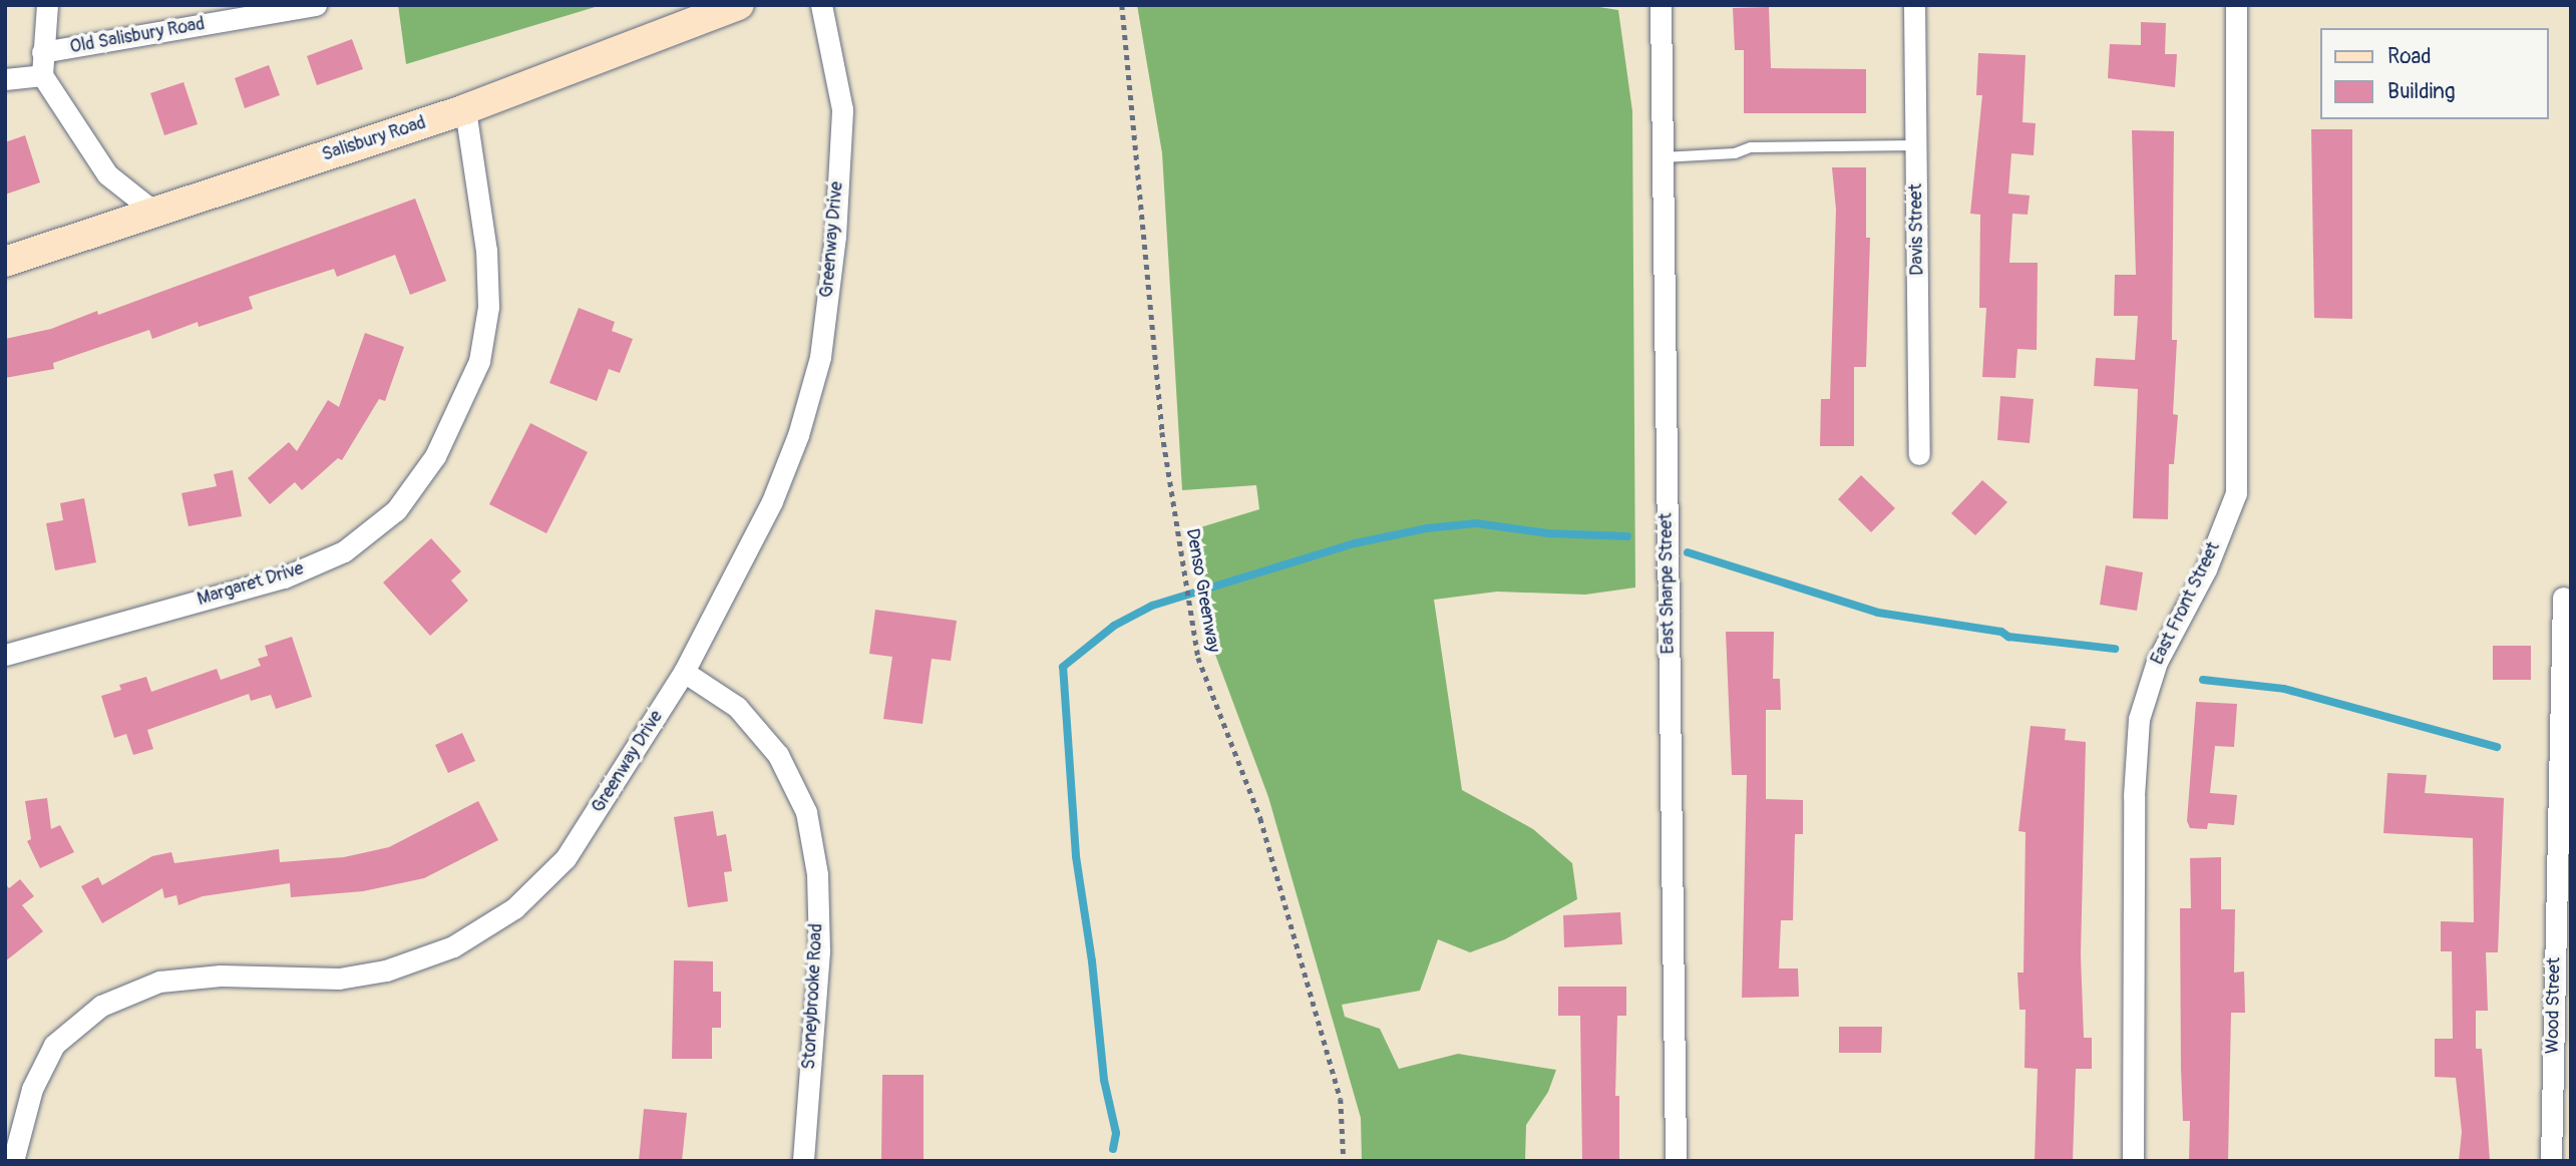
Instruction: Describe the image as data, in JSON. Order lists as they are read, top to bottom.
{
  "streets": {
    "street": [
      "Old Salisbury Road",
      "Salisbury Road",
      "Davis Street",
      "Greenway Drive",
      "East Sharpe Street",
      "Margaret Drive",
      "East Front Street",
      "Stoneybrooke Road",
      "Wood Street"
    ],
    "path": ["Denso Greenway"]
  },
  "crossings": [
    ["Salisbury Road", "Margaret Drive"],
    ["Greenway Drive", "Stoneybrooke Road"]
  ],
  "legend": ["Road", "Building"]
}
